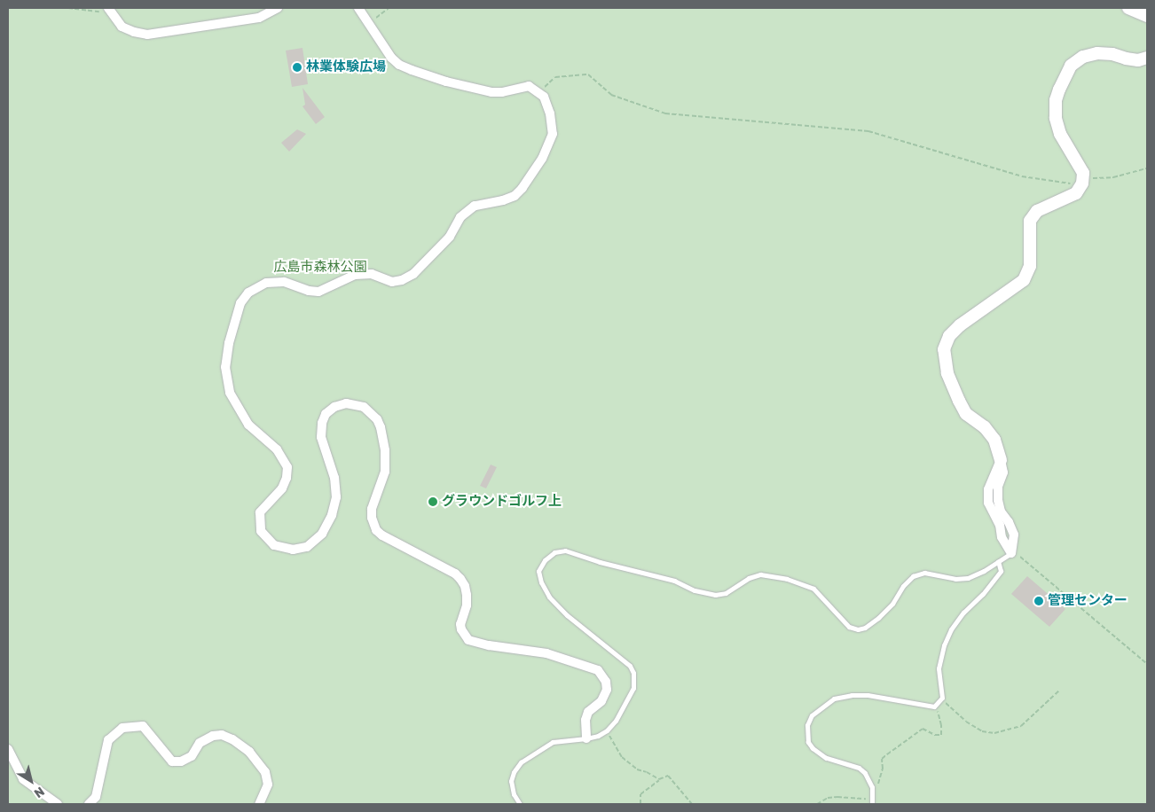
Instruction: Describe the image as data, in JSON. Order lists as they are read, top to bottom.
{
  "parks": ["広島市森林公園"],
  "places": ["林業体験広場", "グラウンドゴルフ上", "管理センター"],
  "north": "bottom right"
}
